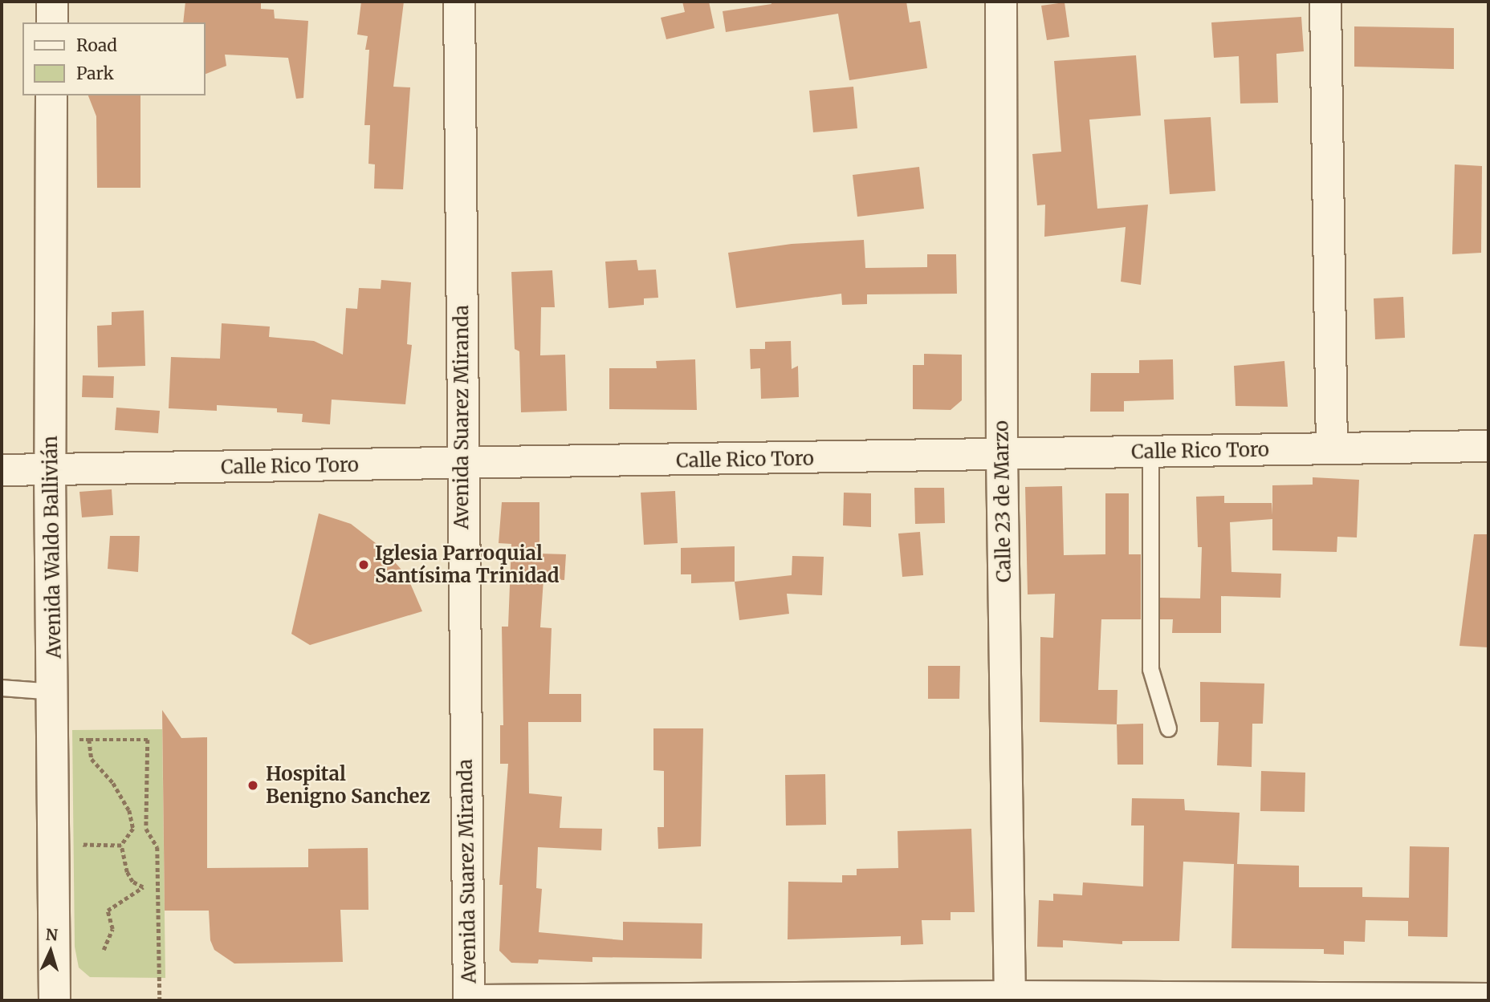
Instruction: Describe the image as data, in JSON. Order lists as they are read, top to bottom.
{
  "streets": {
    "street": [
      "Avenida Suarez Miranda",
      "Calle Rico Toro",
      "Calle 23 de Marzo",
      "Avenida Waldo Ballivián"
    ]
  },
  "crossings": [
    ["Avenida Suarez Miranda", "Calle Rico Toro"],
    ["Calle Rico Toro", "Calle 23 de Marzo"],
    ["Calle Rico Toro", "Avenida Waldo Ballivián"]
  ],
  "places": ["Iglesia Parroquial Santísima Trinidad", "Hospital Benigno Sanchez"],
  "legend": ["Road", "Park"],
  "north": "top"
}
